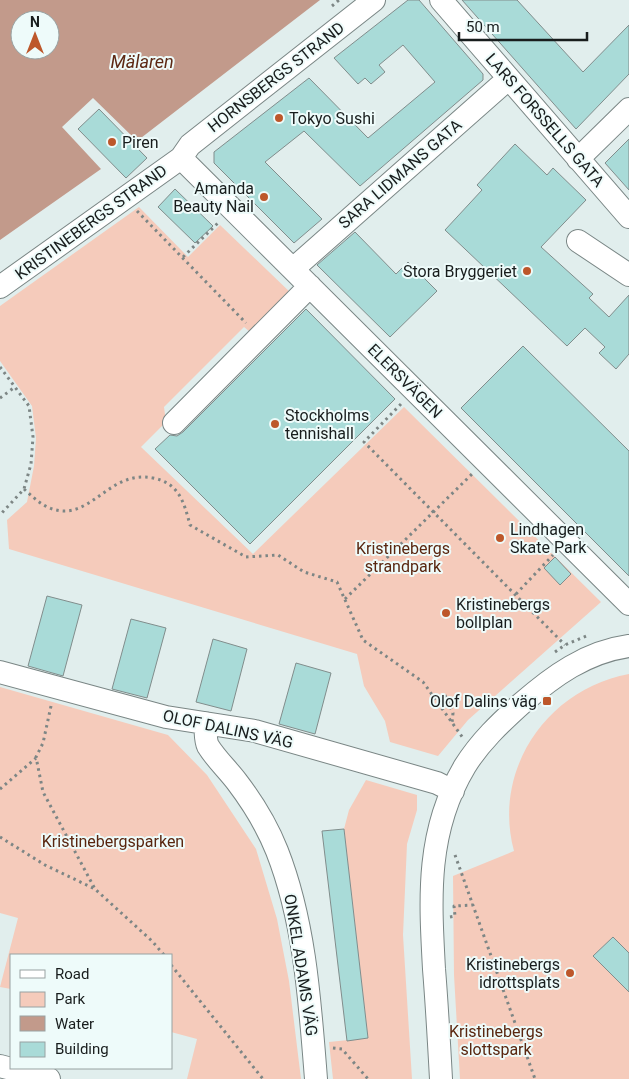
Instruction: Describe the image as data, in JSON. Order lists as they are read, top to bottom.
{
  "streets": {
    "street": [
      "HORNSBERGS STRAND",
      "LARS FORSSELLS GATA",
      "SARA LIDMANS GATA",
      "KRISTINEBERGS STRAND",
      "ELERSVÄGEN",
      "OLOF DALINS VÄG",
      "ONKEL ADAMS VÄG"
    ]
  },
  "crossings": [
    ["HORNSBERGS STRAND", "KRISTINEBERGS STRAND"],
    ["HORNSBERGS STRAND", "ELERSVÄGEN"],
    ["LARS FORSSELLS GATA", "SARA LIDMANS GATA"],
    ["SARA LIDMANS GATA", "ELERSVÄGEN"],
    ["KRISTINEBERGS STRAND", "ELERSVÄGEN"],
    ["OLOF DALINS VÄG", "ONKEL ADAMS VÄG"]
  ],
  "water": ["Mälaren"],
  "parks": ["Kristinebergs strandpark", "Kristinebergsparken", "Kristinebergs slottspark"],
  "places": {
    "other": [
      "Tokyo Sushi",
      "Piren",
      "Amanda Beauty Nail",
      "Stora Bryggeriet",
      "Stockholms tennishall",
      "Lindhagen Skate Park",
      "Kristinebergs bollplan",
      "Kristinebergs idrottsplats"
    ],
    "transit": ["Olof Dalins väg"]
  },
  "legend": [
    "Road",
    "Park",
    "Water",
    "Building"
  ],
  "scale_bar": "50 m",
  "north": "top"
}
